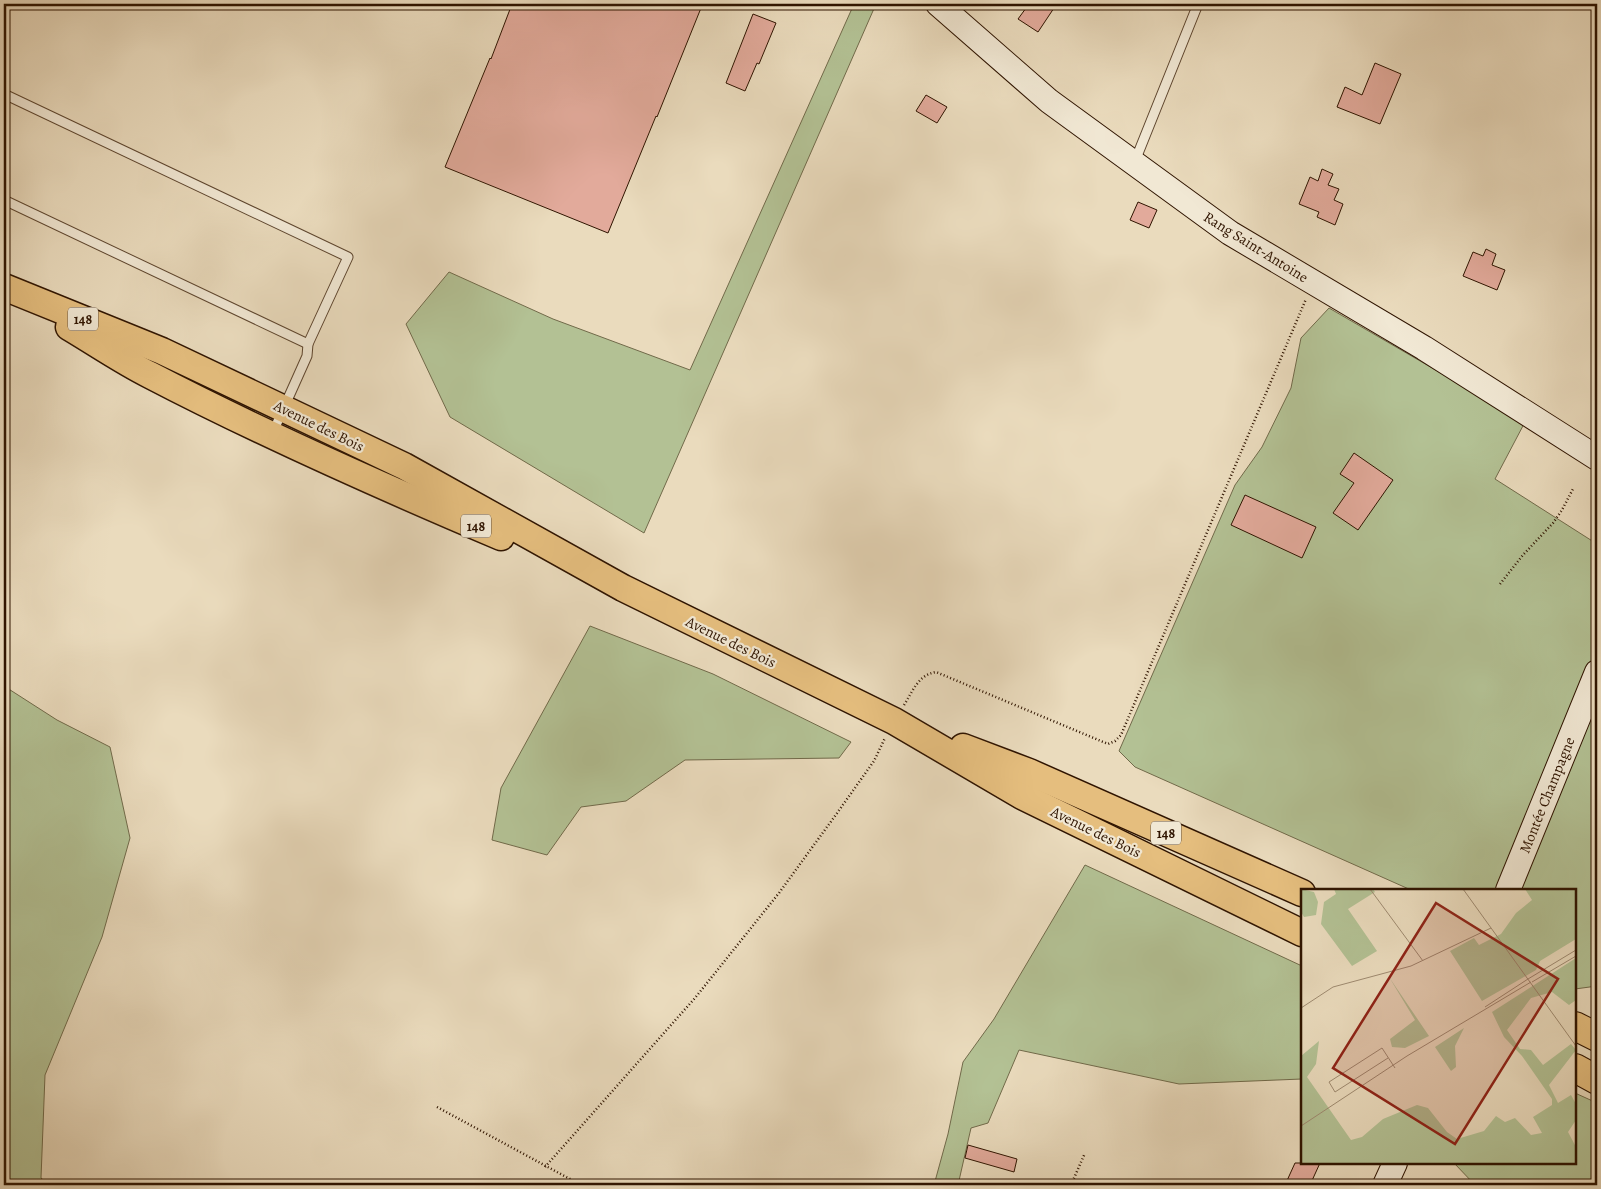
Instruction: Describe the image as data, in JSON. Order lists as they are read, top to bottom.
{
  "streets": {
    "main road": ["148", "Avenue des Bois"],
    "street": ["Rang Saint-Antoine", "Montée Champagne"]
  }
}
